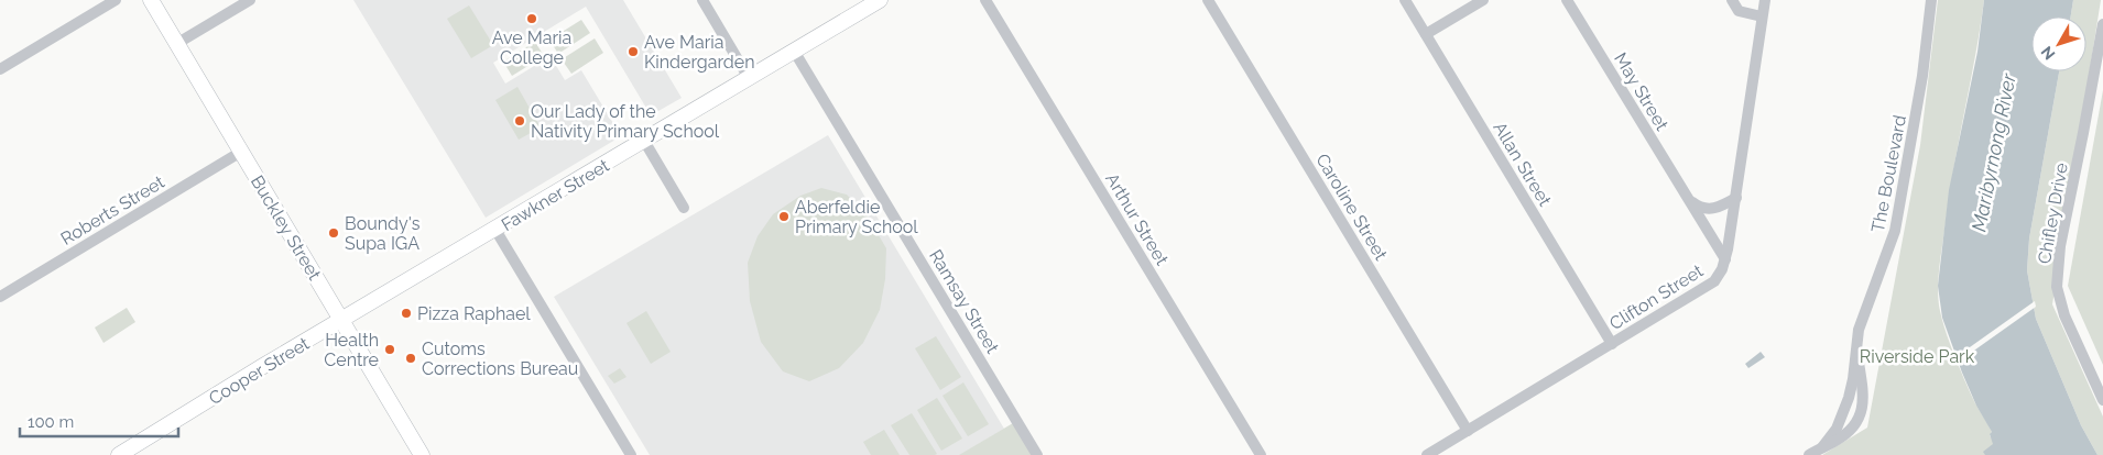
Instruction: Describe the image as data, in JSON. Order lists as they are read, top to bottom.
{
  "streets": {
    "street": [
      "May Street",
      "Allan Street",
      "The Boulevard",
      "Fawkner Street",
      "Caroline Street",
      "Roberts Street",
      "Chifley Drive",
      "Arthur Street",
      "Buckley Street",
      "Clifton Street",
      "Ramsay Street",
      "Cooper Street"
    ]
  },
  "crossings": [
    ["May Street", "Clifton Street"],
    ["Allan Street", "Clifton Street"],
    ["Fawkner Street", "Buckley Street"],
    ["Fawkner Street", "Ramsay Street"],
    ["Fawkner Street", "Cooper Street"],
    ["Caroline Street", "Clifton Street"],
    ["Roberts Street", "Buckley Street"],
    ["Buckley Street", "Cooper Street"]
  ],
  "water": ["Maribyrnong River"],
  "parks": ["Riverside Park"],
  "places": [
    "Ave Maria College",
    "Ave Maria Kindergarden",
    "Our Lady of the Nativity Primary School",
    "Aberfeldie Primary School",
    "Boundy's Supa IGA",
    "Pizza Raphael",
    "Health Centre",
    "Cutoms Corrections Bureau"
  ],
  "scale_bar": "100 m",
  "north": "bottom left"
}
